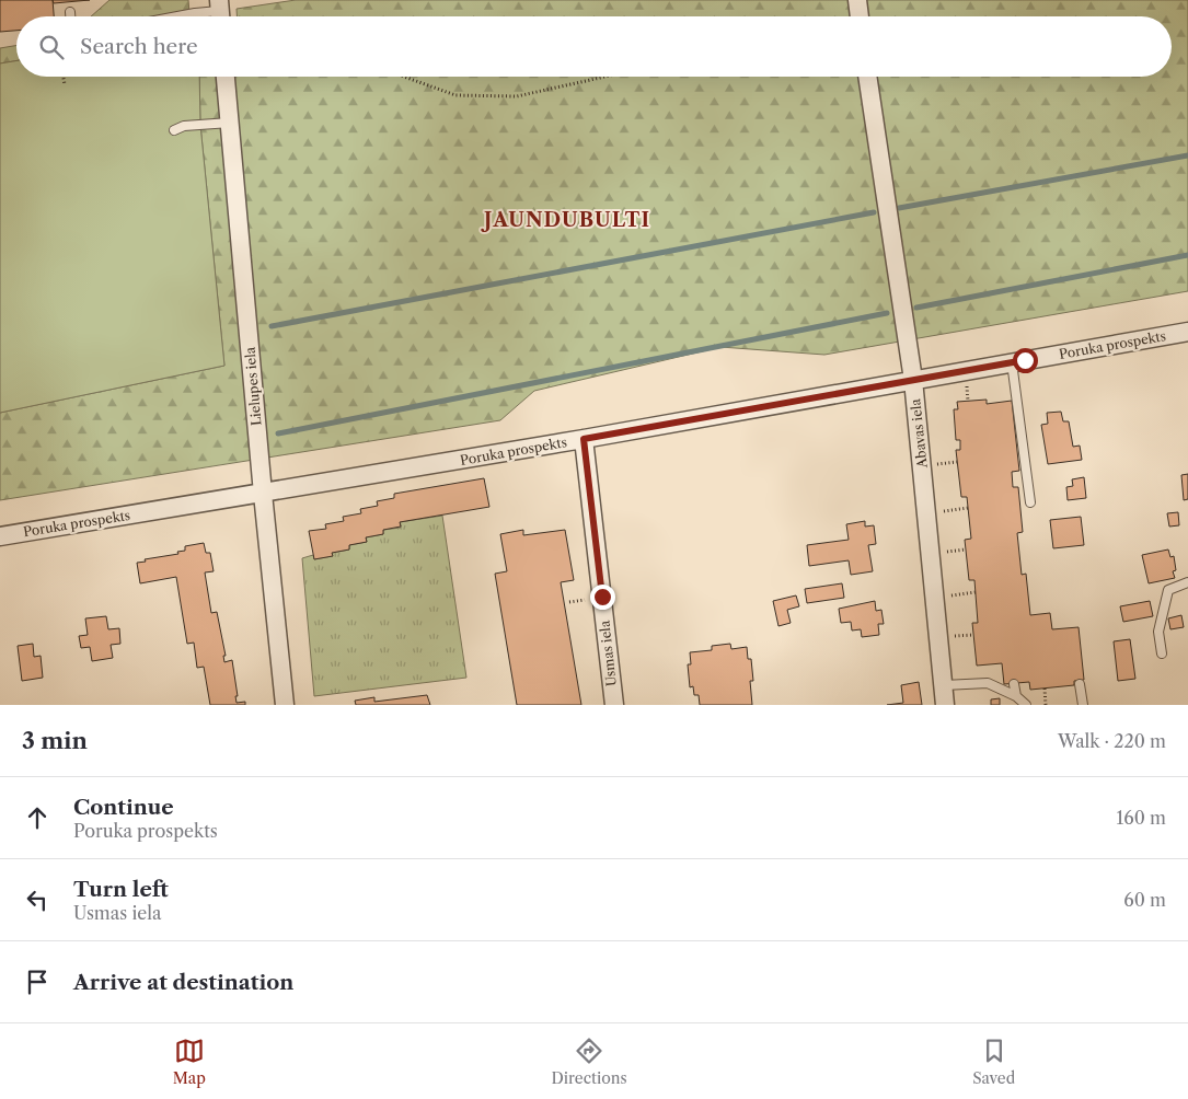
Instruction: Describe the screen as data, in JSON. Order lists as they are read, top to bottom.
{
  "streets": {
    "street": [
      "Poruka prospekts",
      "Lielupes iela",
      "Abavas iela",
      "Usmas iela"
    ]
  },
  "crossings": [
    ["Poruka prospekts", "Lielupes iela"],
    ["Poruka prospekts", "Abavas iela"],
    ["Poruka prospekts", "Usmas iela"]
  ],
  "districts": ["JAUNDUBULTI"],
  "page": {
    "search": "Search here",
    "heading": ["3 min", "Walk · 220 m"],
    "list": [
      ["Continue", "Poruka prospekts", "160 m"],
      ["Turn left", "Usmas iela", "60 m"],
      "Arrive at destination"
    ],
    "nav": ["Map", "Directions", "Saved"]
  }
}
